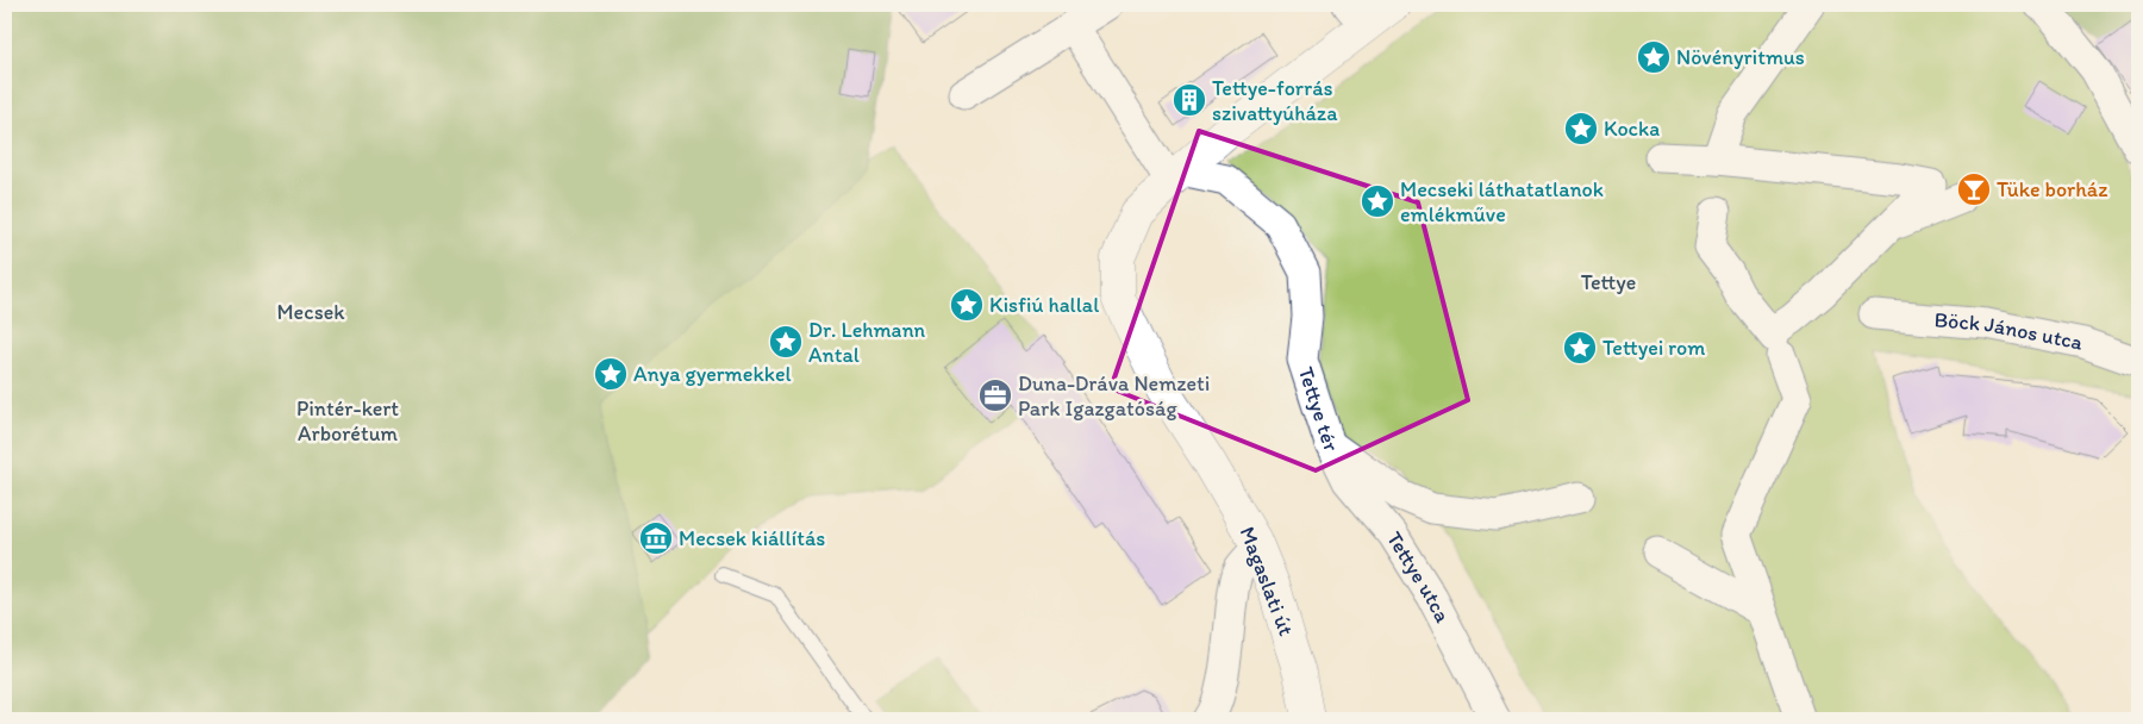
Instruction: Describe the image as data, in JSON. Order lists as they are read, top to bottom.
{
  "streets": {
    "street": [
      "Böck János utca",
      "Tettye tér",
      "Tettye utca",
      "Magaslati út"
    ]
  },
  "crossings": [
    ["Tettye tér", "Tettye utca"],
    ["Tettye tér", "Magaslati út"]
  ],
  "parks": ["Tettye", "Mecsek", "Pintér-kert Arborétum"],
  "places": {
    "place": [
      "Növényritmus",
      "Kocka",
      "Mecseki láthatatlanok emlékműve",
      "Kisfiú hallal",
      "Dr. Lehmann Antal",
      "Tettyei rom",
      "Anya gyermekkel"
    ],
    "building": ["Tettye-forrás szivattyúháza"],
    "bar": ["Tüke borház"],
    "office": ["Duna-Dráva Nemzeti Park Igazgatóság"],
    "museum": ["Mecsek kiállítás"]
  }
}
